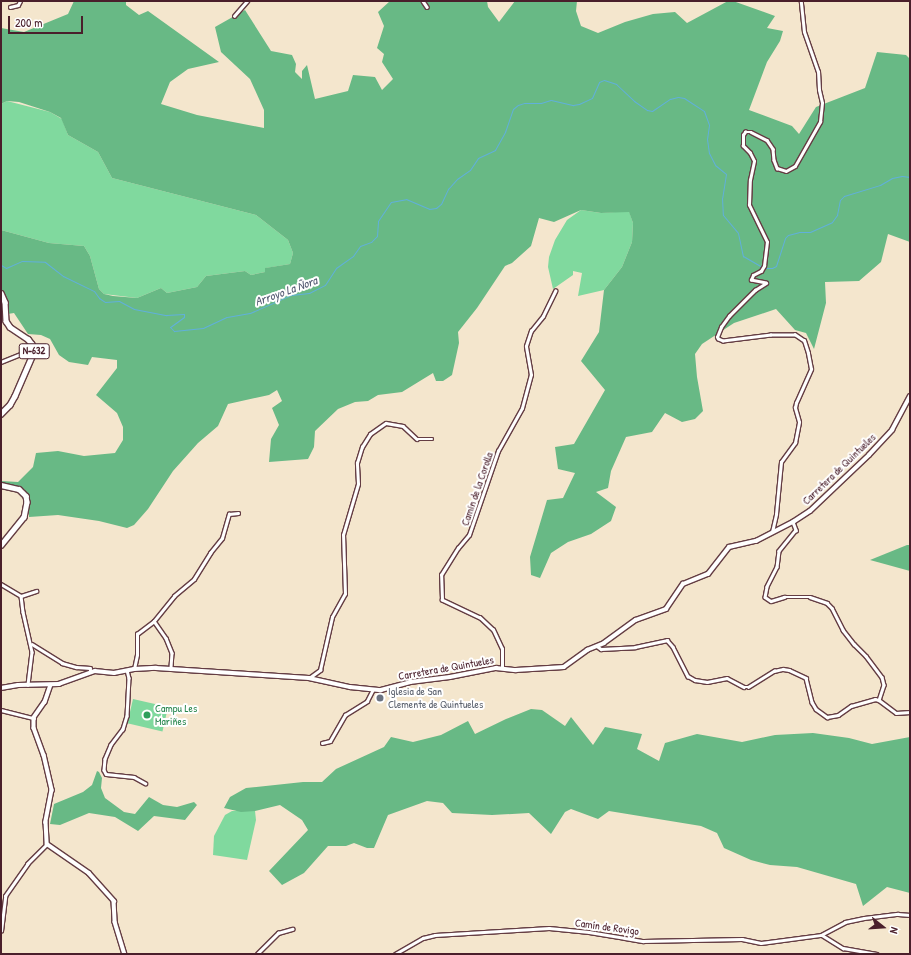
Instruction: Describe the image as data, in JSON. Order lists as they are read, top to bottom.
{
  "streets": {
    "highway": ["N-632"],
    "street": ["Carretera de Quintueles", "Camín de la Corolla", "Camín de Rovigo"]
  },
  "crossings": [
    ["Carretera de Quintueles", "Camín de la Corolla"]
  ],
  "water": ["Arroyo La Ñora"],
  "places": ["Iglesia de San Clemente de Quintueles", "Campu Les Mariñes"],
  "scale_bar": "200 m",
  "north": "right"
}
